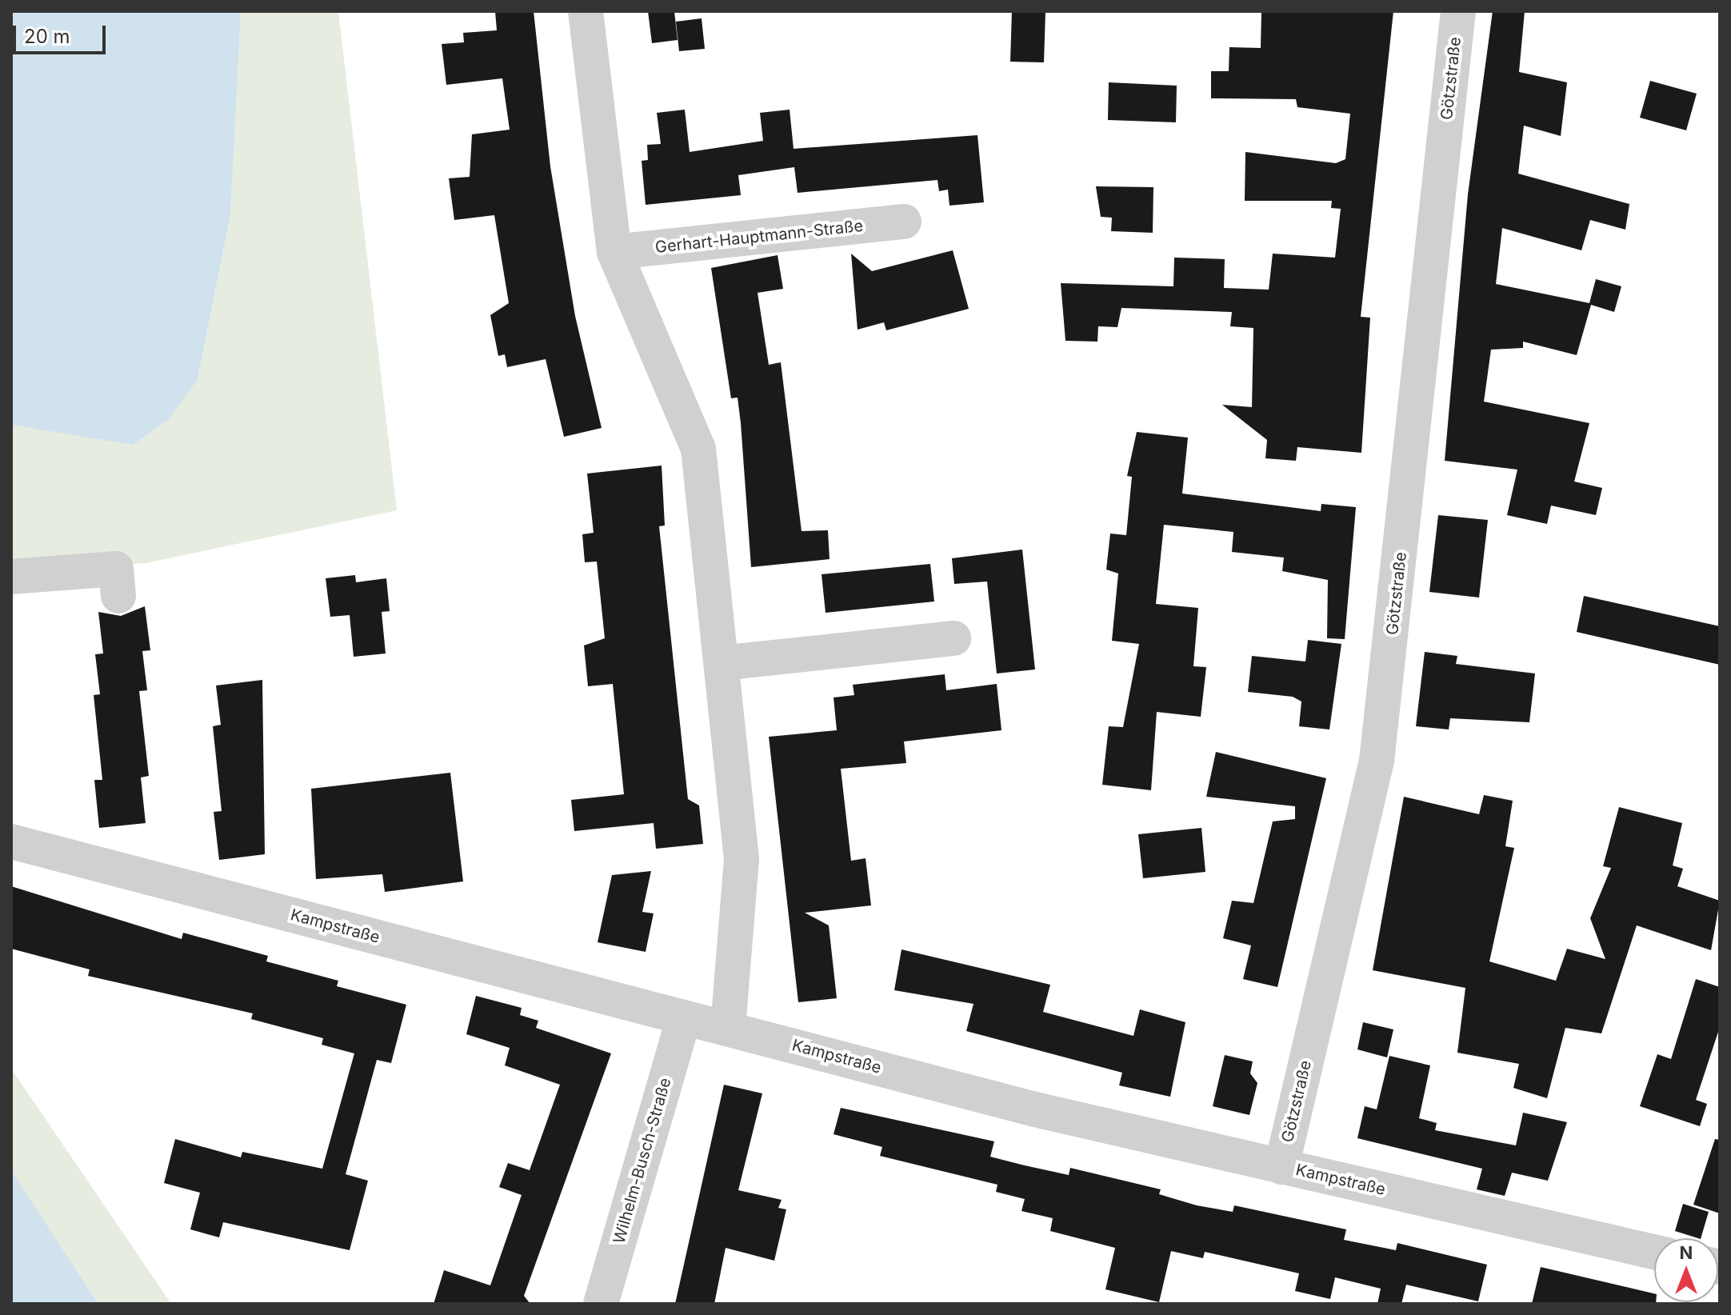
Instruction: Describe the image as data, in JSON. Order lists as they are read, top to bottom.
{
  "streets": {
    "street": [
      "Götzstraße",
      "Gerhart-Hauptmann-Straße",
      "Kampstraße",
      "Wilhelm-Busch-Straße"
    ]
  },
  "crossings": [
    ["Götzstraße", "Kampstraße"],
    ["Kampstraße", "Wilhelm-Busch-Straße"]
  ],
  "scale_bar": "20 m",
  "north": "top"
}
